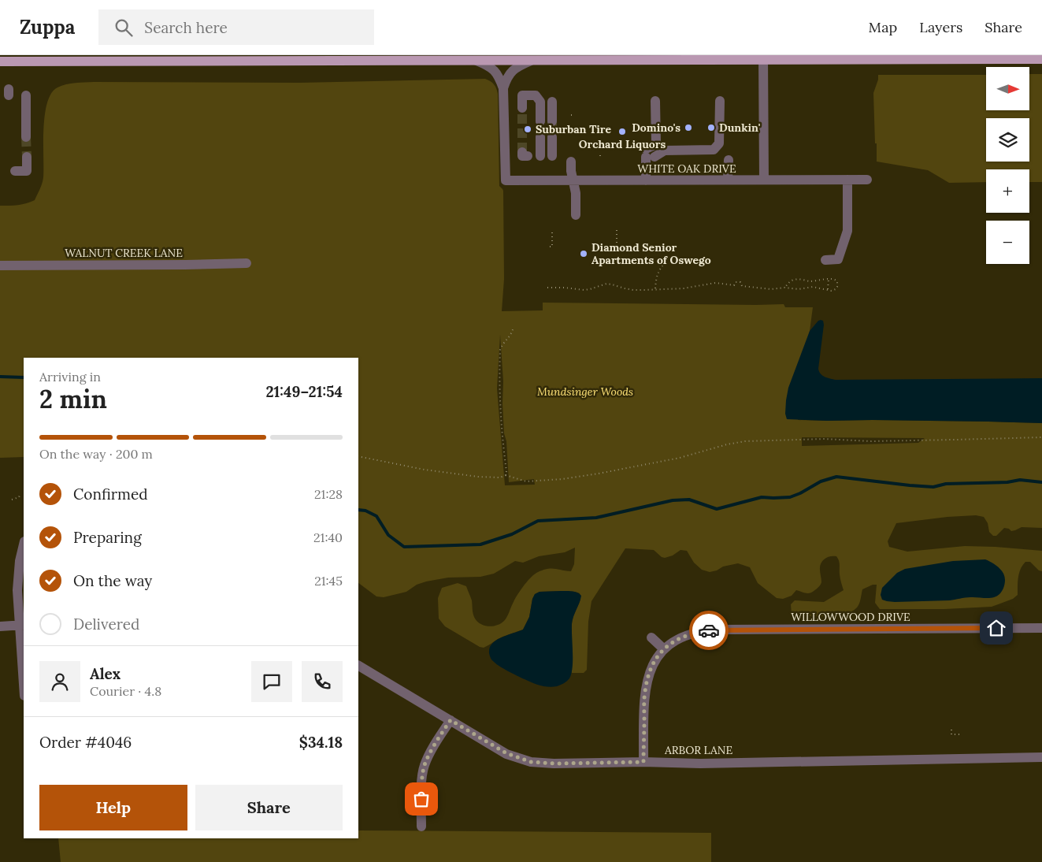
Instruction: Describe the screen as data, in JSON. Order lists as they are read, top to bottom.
{
  "streets": {
    "street": [
      "WHITE OAK DRIVE",
      "WALNUT CREEK LANE",
      "WILLOWWOOD DRIVE",
      "ARBOR LANE"
    ]
  },
  "crossings": [
    ["WILLOWWOOD DRIVE", "ARBOR LANE"]
  ],
  "parks": ["Mundsinger Woods"],
  "places": [
    "Domino's",
    "Dunkin'",
    "Suburban Tire",
    "Orchard Liquors",
    "Diamond Senior Apartments of Oswego"
  ],
  "north": "right",
  "page": {
    "header": "Zuppa",
    "search": "Search here",
    "nav": ["Map", "Layers", "Share"],
    "map_buttons": ["+", "−"],
    "heading": ["2 min", "Arriving in", "21:49–21:54"],
    "panel": [
      "Alex",
      "Courier · 4.8",
      "Order #4046",
      "$34.18"
    ],
    "bar": "On the way · 200 m",
    "list": [
      ["Confirmed", "21:28"],
      ["Preparing", "21:40"],
      ["On the way", "21:45"],
      "Delivered"
    ],
    "buttons": ["Help", "Share"]
  }
}
